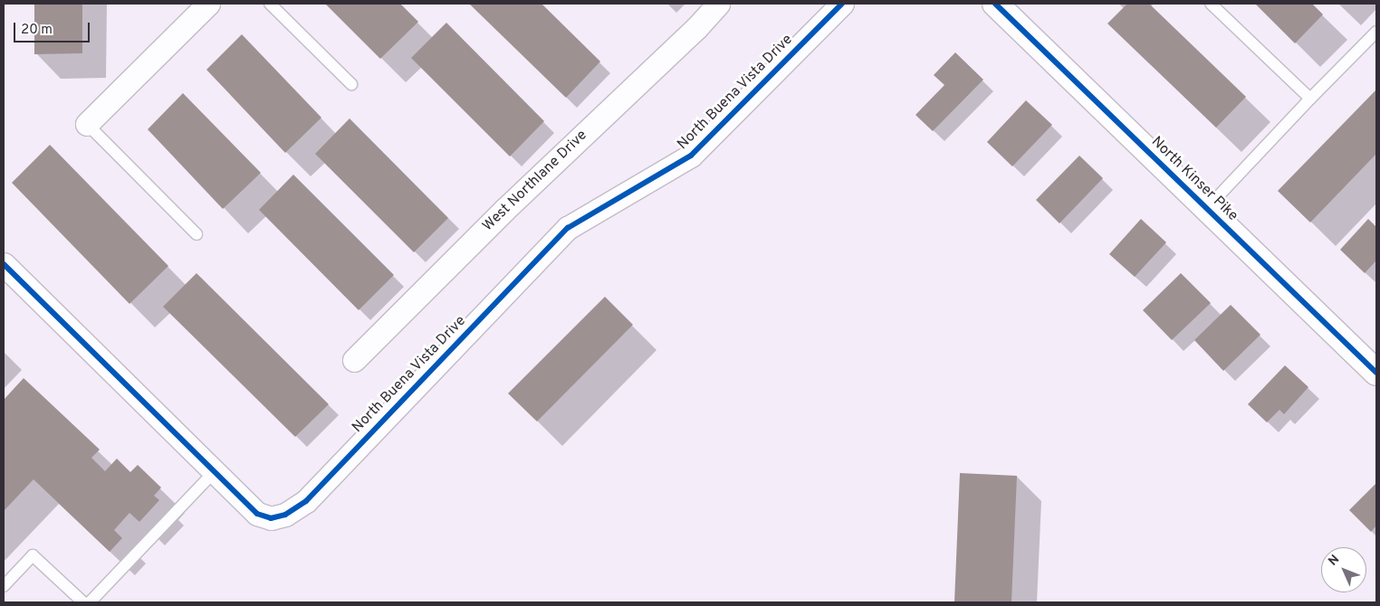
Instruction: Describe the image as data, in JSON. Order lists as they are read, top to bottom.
{
  "streets": {
    "street": ["North Buena Vista Drive", "North Kinser Pike", "West Northlane Drive"]
  },
  "scale_bar": "20 m",
  "north": "top left"
}
